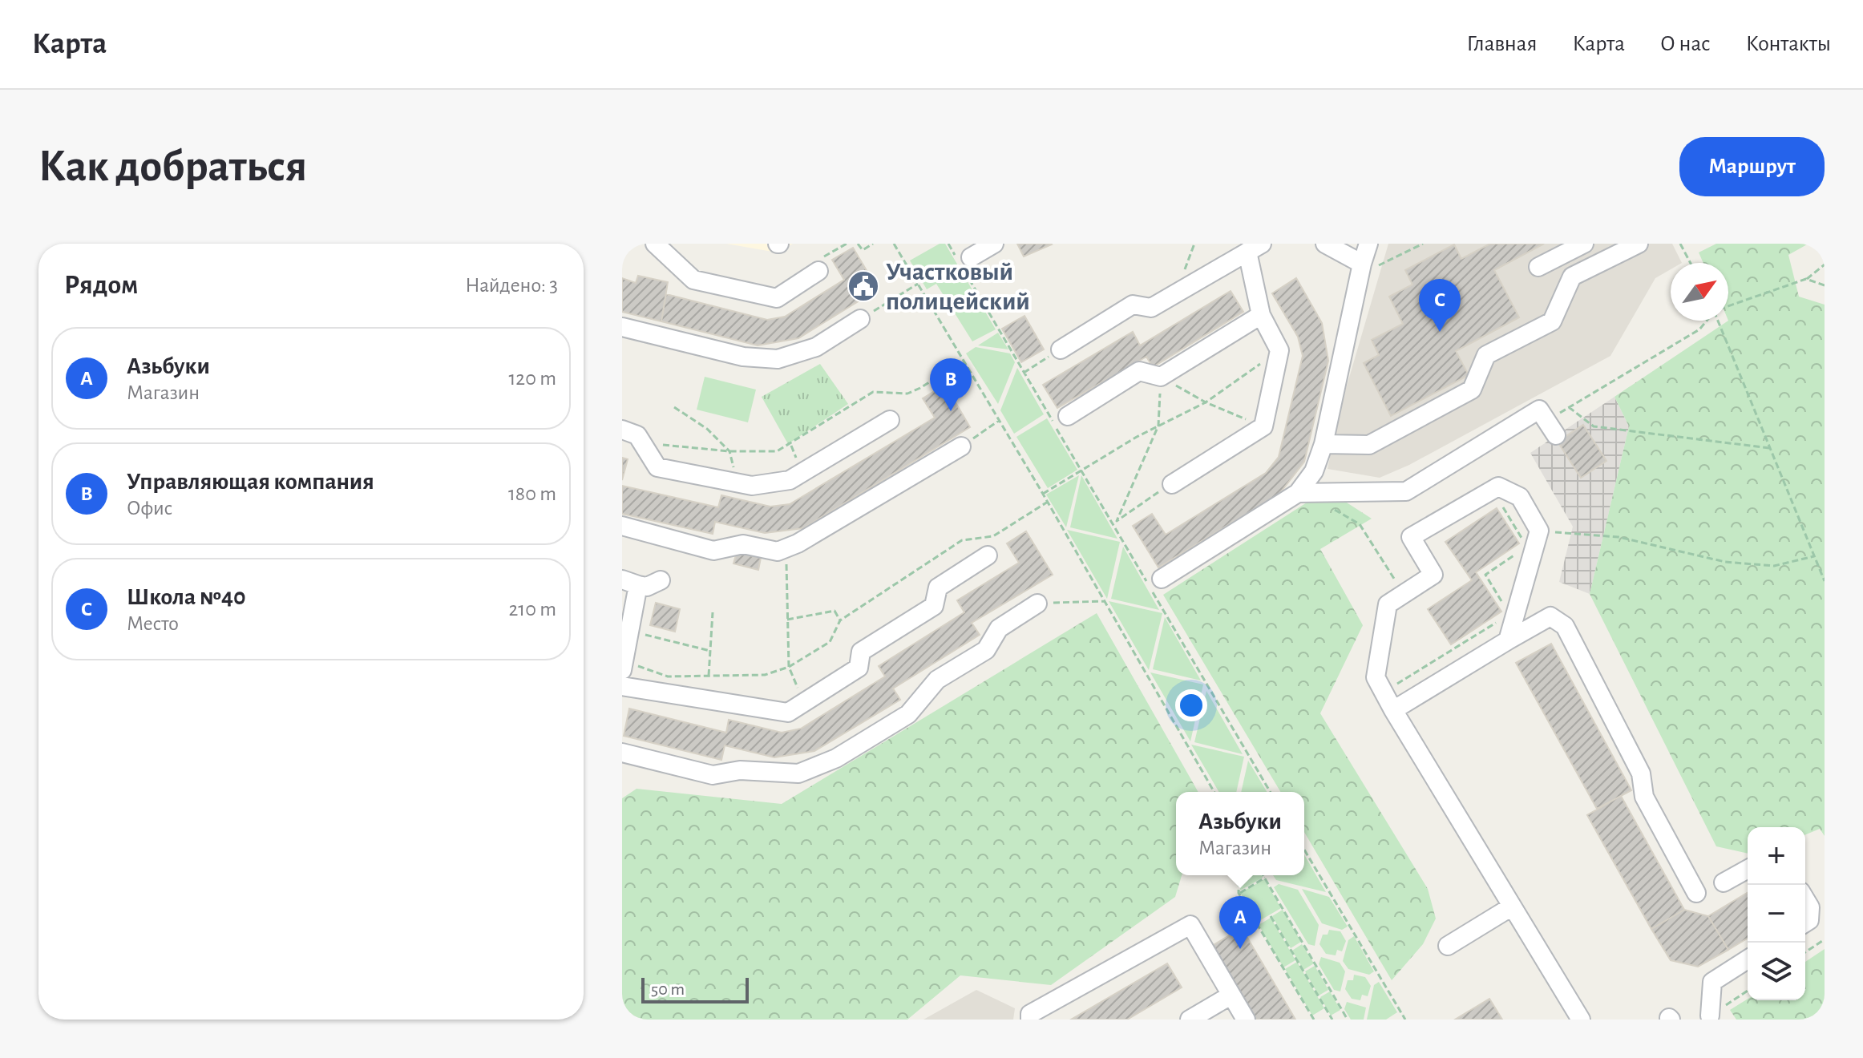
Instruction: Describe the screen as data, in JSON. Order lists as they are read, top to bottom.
{
  "places": {
    "public building": ["Участковый полицейский"]
  },
  "scale_bar": "50 m",
  "north": "top right",
  "page": {
    "header": "Карта",
    "nav": [
      "Главная",
      "Карта",
      "О нас",
      "Контакты"
    ],
    "buttons": "Маршрут",
    "title": "Как добраться",
    "heading": ["Рядом", "Найдено: 3"],
    "pins": ["C", "B", "A"],
    "list": [
      {
        "mark": "A",
        "name": "Азьбуки",
        "note": "Магазин",
        "value": "120 m"
      },
      {
        "mark": "B",
        "name": "Управляющая компания",
        "note": "Офис",
        "value": "180 m"
      },
      {
        "mark": "C",
        "name": "Школа №40",
        "note": "Место",
        "value": "210 m"
      }
    ],
    "popup": ["Азьбуки", "Магазин"],
    "map_buttons": ["+", "−"],
    "scale": "50 m"
  }
}
